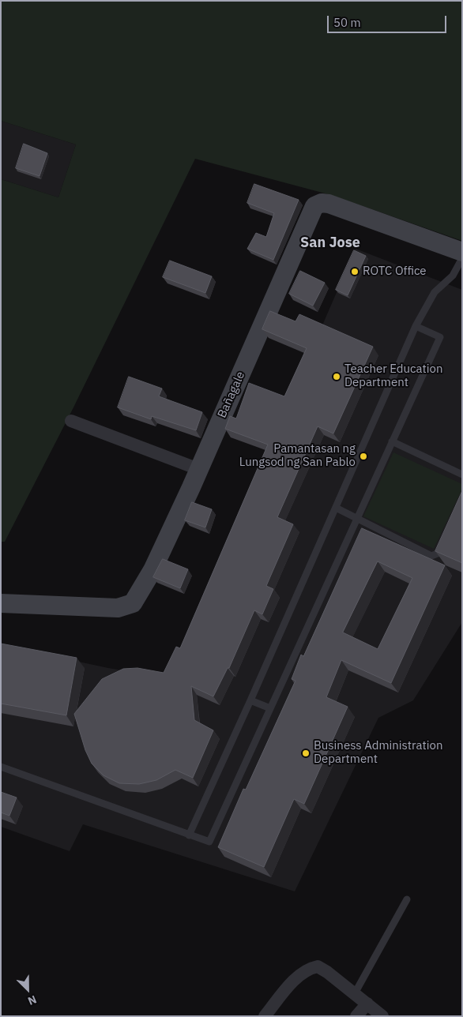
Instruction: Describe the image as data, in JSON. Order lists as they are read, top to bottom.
{
  "streets": {
    "street": ["Bañagale"]
  },
  "districts": ["San Jose"],
  "places": [
    "ROTC Office",
    "Teacher Education Department",
    "Pamantasan ng Lungsod ng San Pablo",
    "Business Administration Department"
  ],
  "scale_bar": "50 m",
  "north": "bottom right"
}
